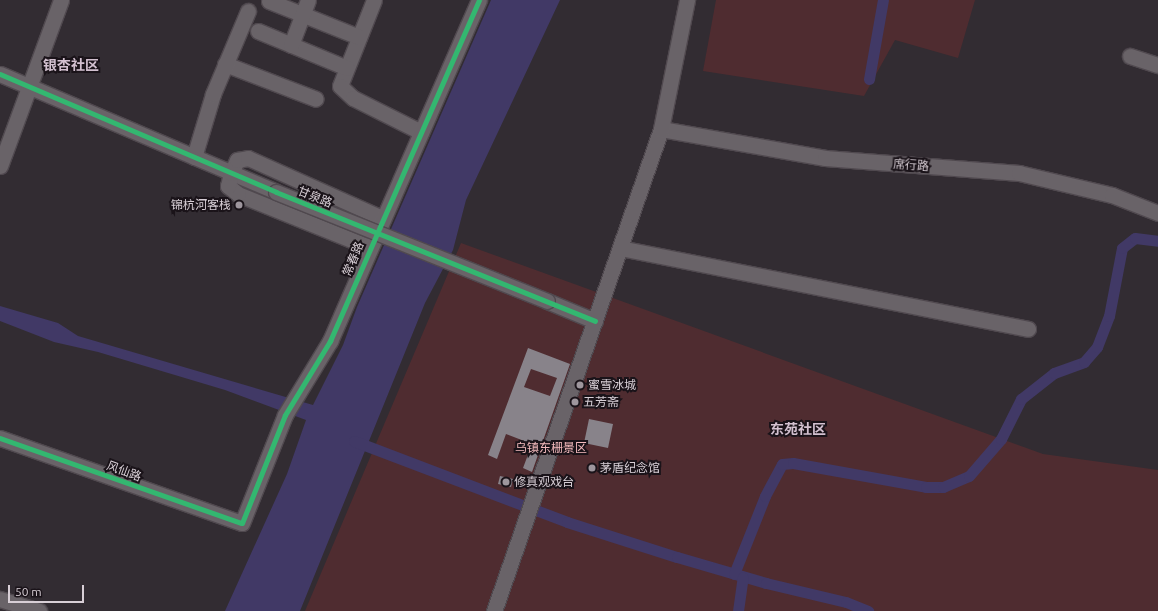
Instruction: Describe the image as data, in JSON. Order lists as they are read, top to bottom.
{
  "streets": {
    "street": [
      "席行路",
      "甘泉路",
      "常春路",
      "风仙路"
    ]
  },
  "crossings": [
    ["常春路", "风仙路"]
  ],
  "districts": ["银杏社区", "东苑社区"],
  "parks": ["乌镇东栅景区"],
  "places": [
    "锦杭河客栈",
    "蜜雪冰城",
    "五芳斋",
    "茅盾纪念馆",
    "修真观戏台"
  ],
  "scale_bar": "50 m"
}
